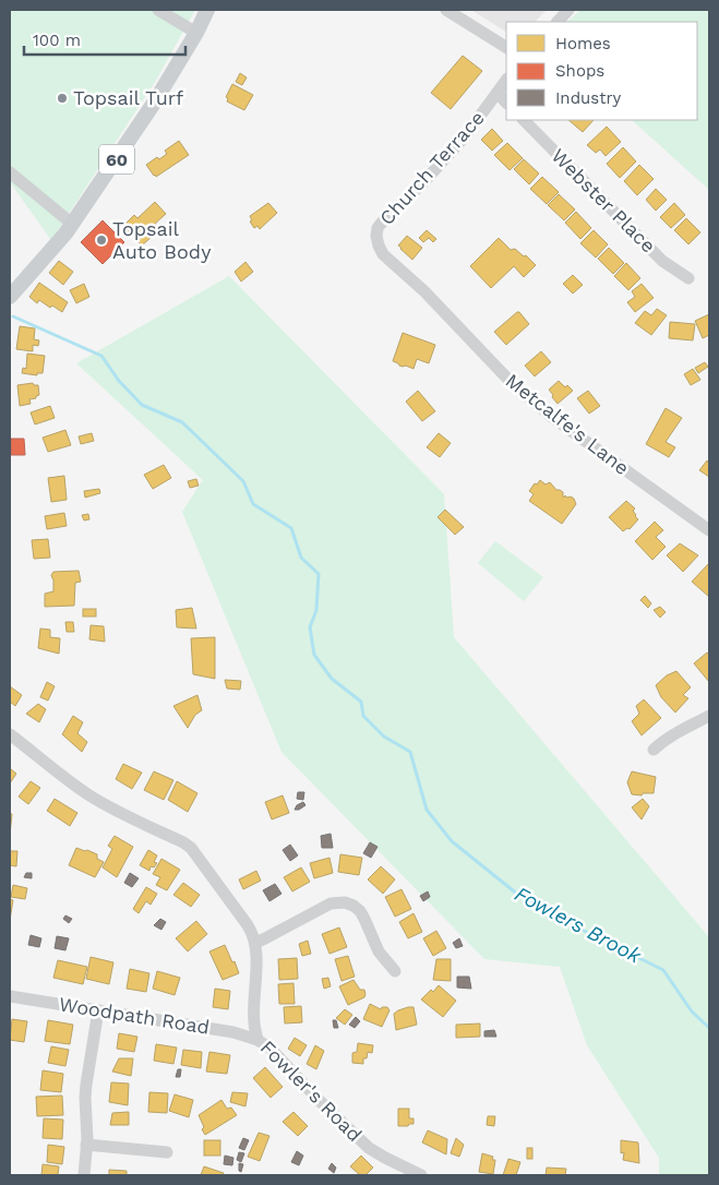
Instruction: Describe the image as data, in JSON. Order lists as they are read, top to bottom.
{
  "streets": {
    "main road": ["60"],
    "street": [
      "Church Terrace",
      "Webster Place",
      "Metcalfe's Lane",
      "Woodpath Road",
      "Fowler's Road"
    ]
  },
  "crossings": [
    ["Church Terrace", "Metcalfe's Lane"],
    ["Woodpath Road", "Fowler's Road"]
  ],
  "water": ["Fowlers Brook"],
  "places": ["Topsail Turf", "Topsail Auto Body"],
  "legend": ["Homes", "Shops", "Industry"],
  "scale_bar": "100 m"
}
